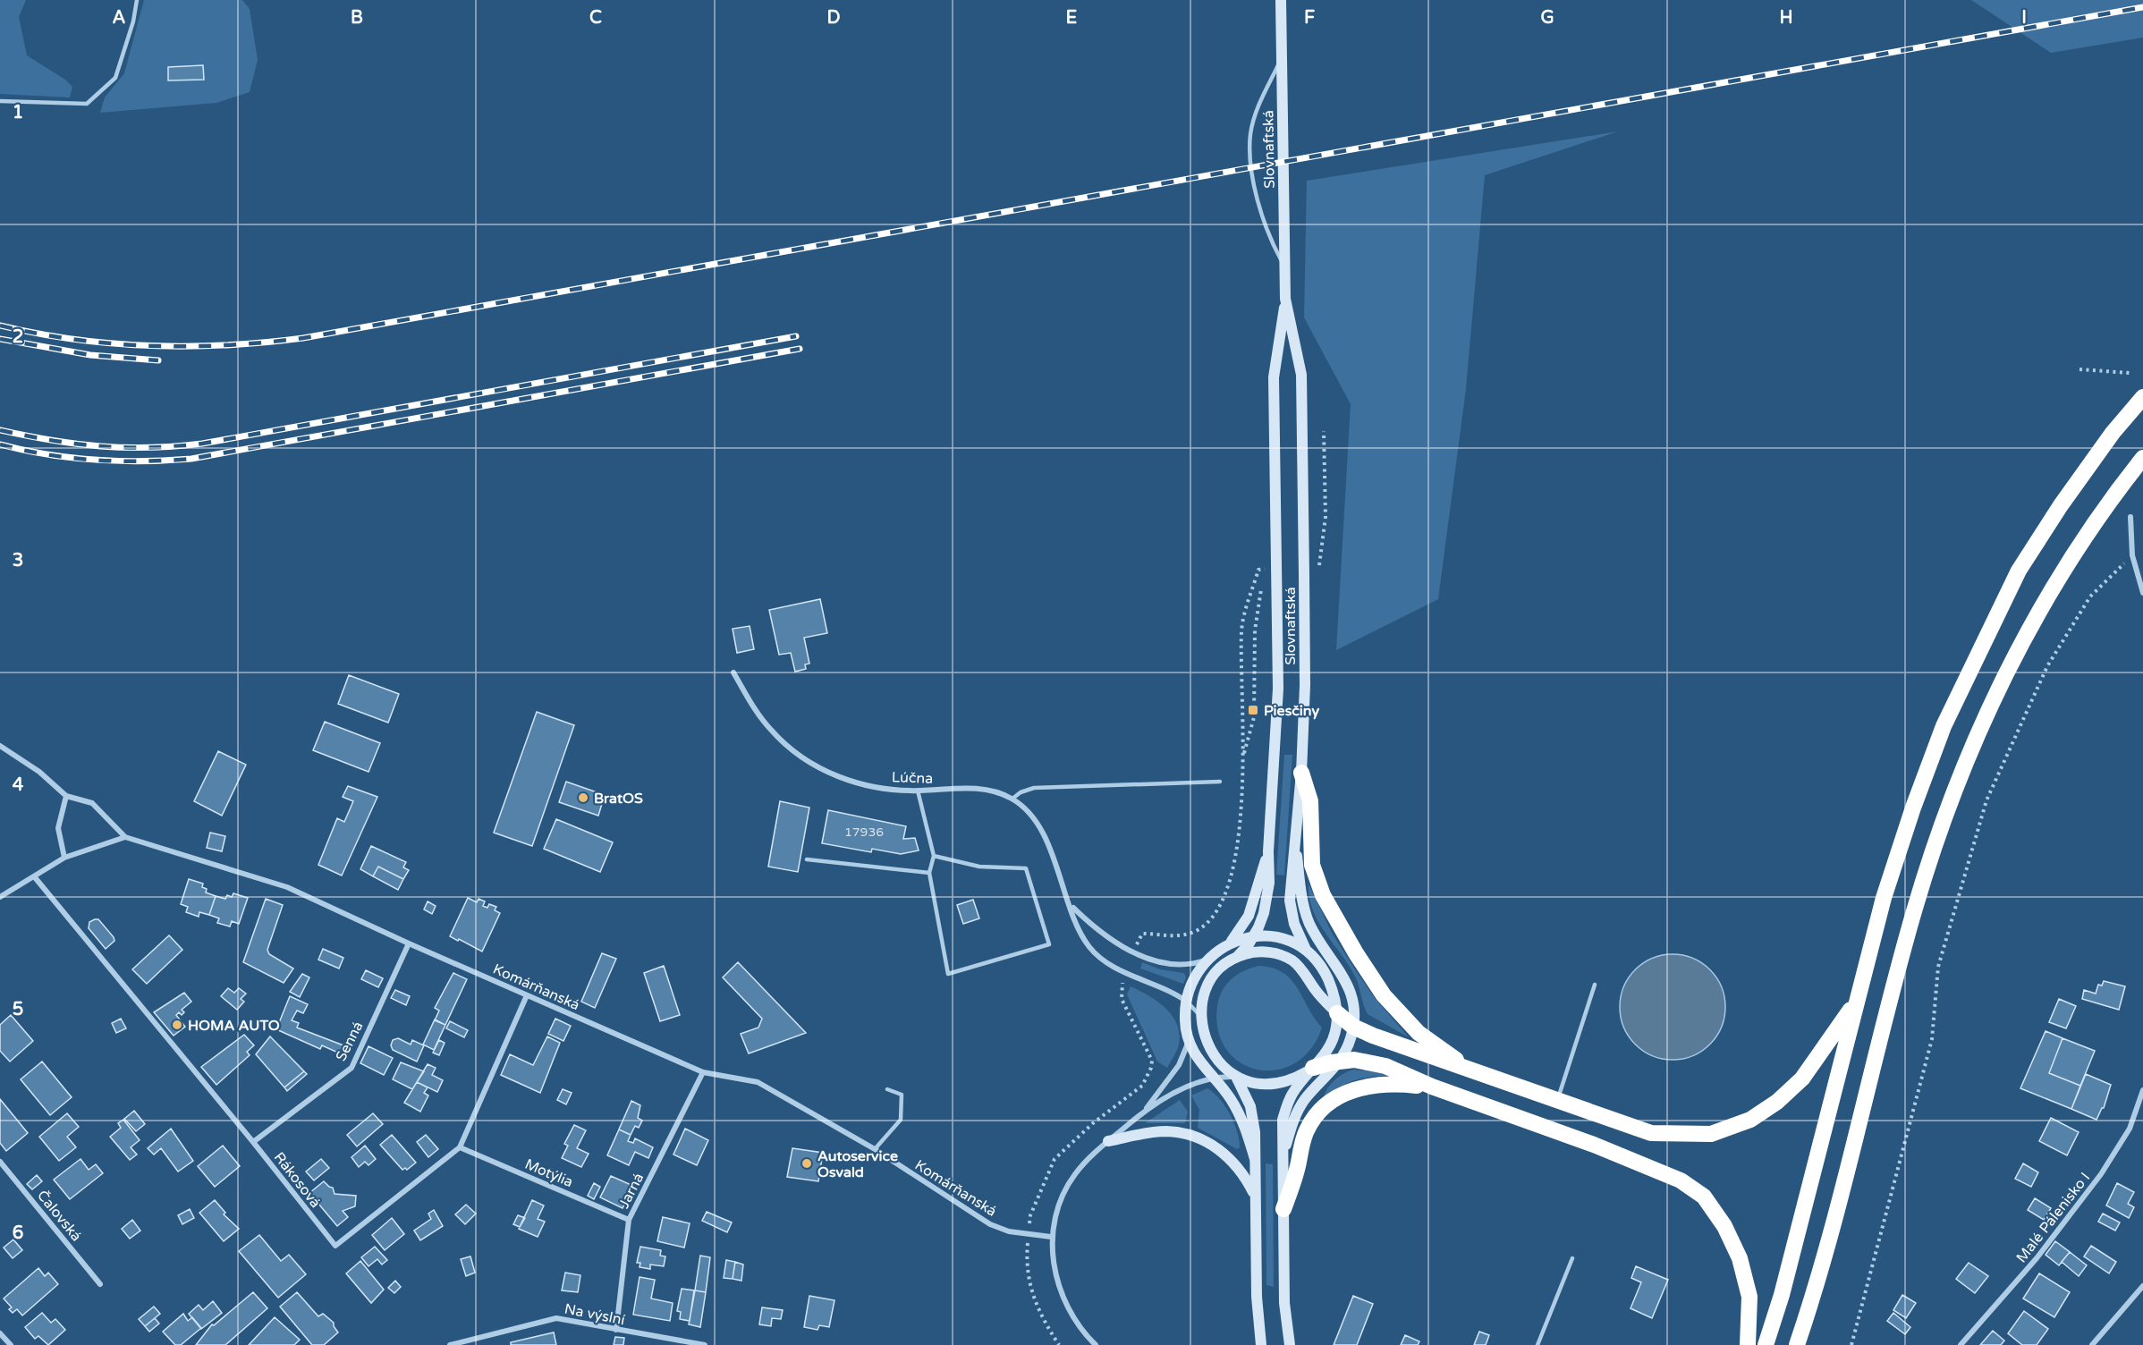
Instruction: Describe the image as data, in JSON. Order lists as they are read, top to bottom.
{
  "streets": {
    "main road": ["Slovnaftská"],
    "street": [
      "Lúčna",
      "Komárňanská",
      "Senná",
      "Motýlia",
      "Rákosová",
      "Jarná",
      "Čalovská",
      "Malé Pálenisko I",
      "Na výslní"
    ]
  },
  "crossings": [
    ["Slovnaftská", "Lúčna"],
    ["Komárňanská", "Senná"],
    ["Komárňanská", "Rákosová"],
    ["Komárňanská", "Jarná"],
    ["Senná", "Rákosová"],
    ["Motýlia", "Rákosová"],
    ["Motýlia", "Jarná"],
    ["Jarná", "Na výslní"]
  ],
  "places": {
    "transit": ["Piesčiny"],
    "other": ["BratOS", "HOMA AUTO", "Autoservice Osvald"]
  },
  "house_numbers": ["17936"],
  "grid": {
    "columns": [
      "A",
      "B",
      "C",
      "D",
      "E",
      "F",
      "G",
      "H",
      "I"
    ],
    "rows": [
      "1",
      "2",
      "3",
      "4",
      "5",
      "6"
    ]
  }
}
